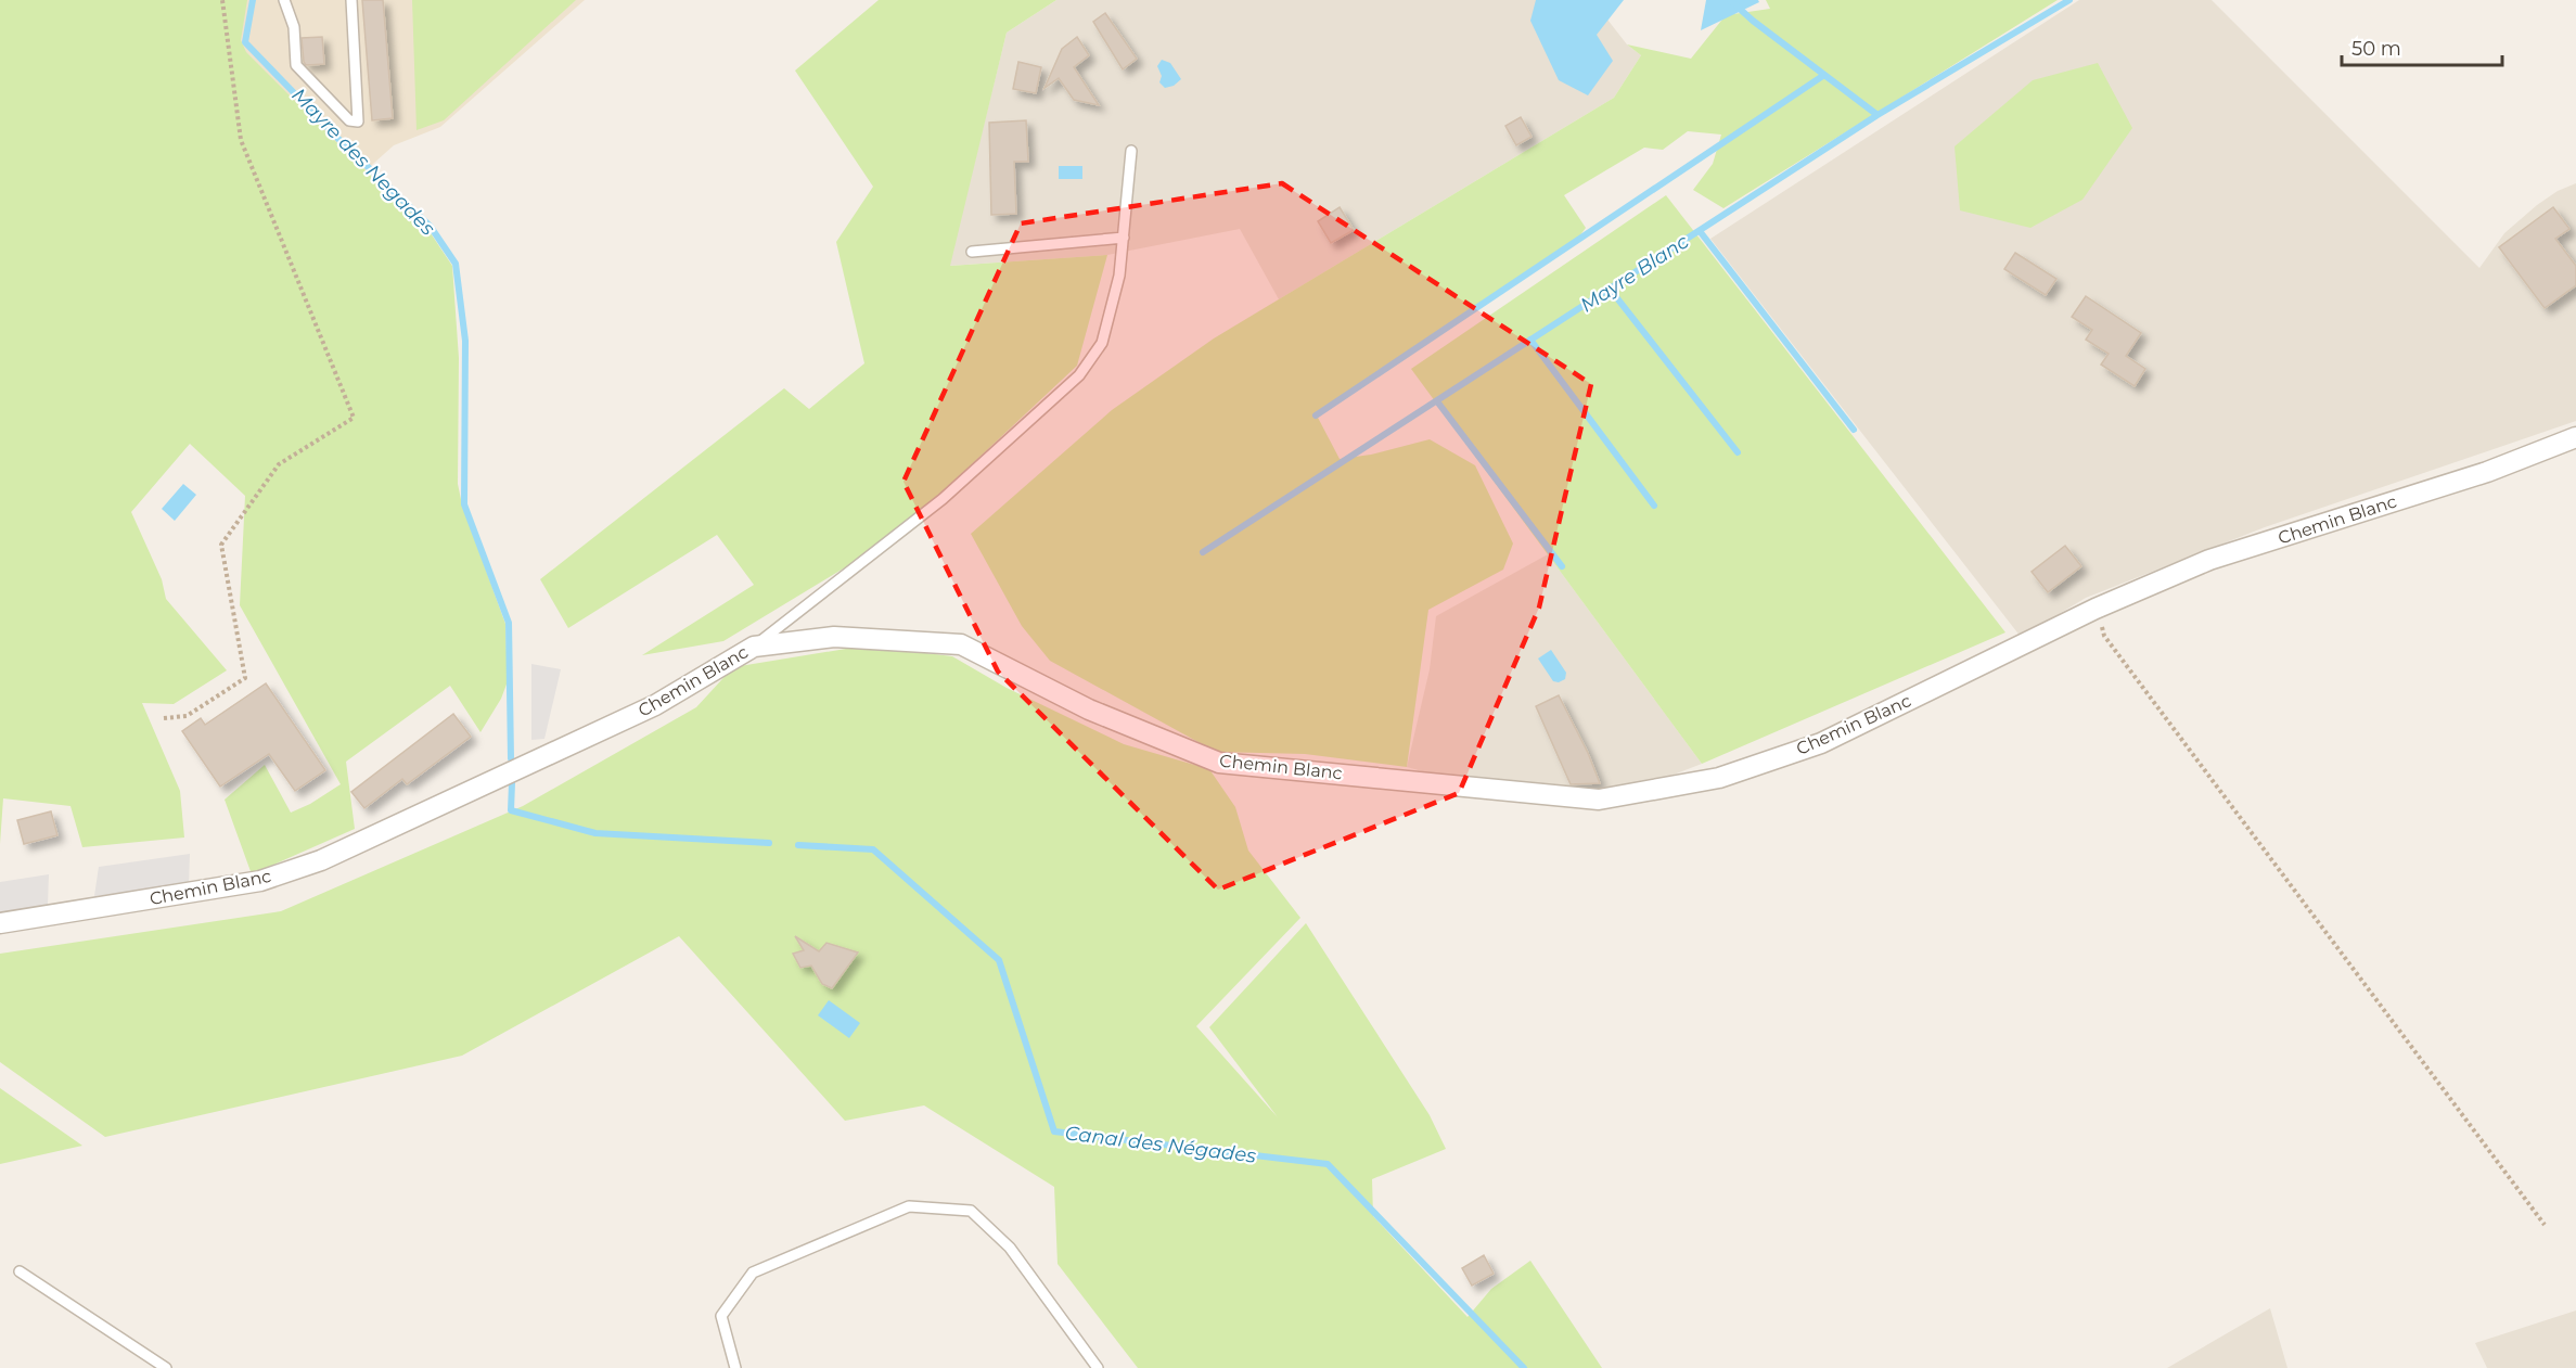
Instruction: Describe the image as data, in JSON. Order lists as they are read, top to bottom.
{
  "streets": {
    "street": ["Chemin Blanc"]
  },
  "water": ["Mayre des Negades", "Mayre Blanc", "Canal des Négades"],
  "scale_bar": "50 m"
}
